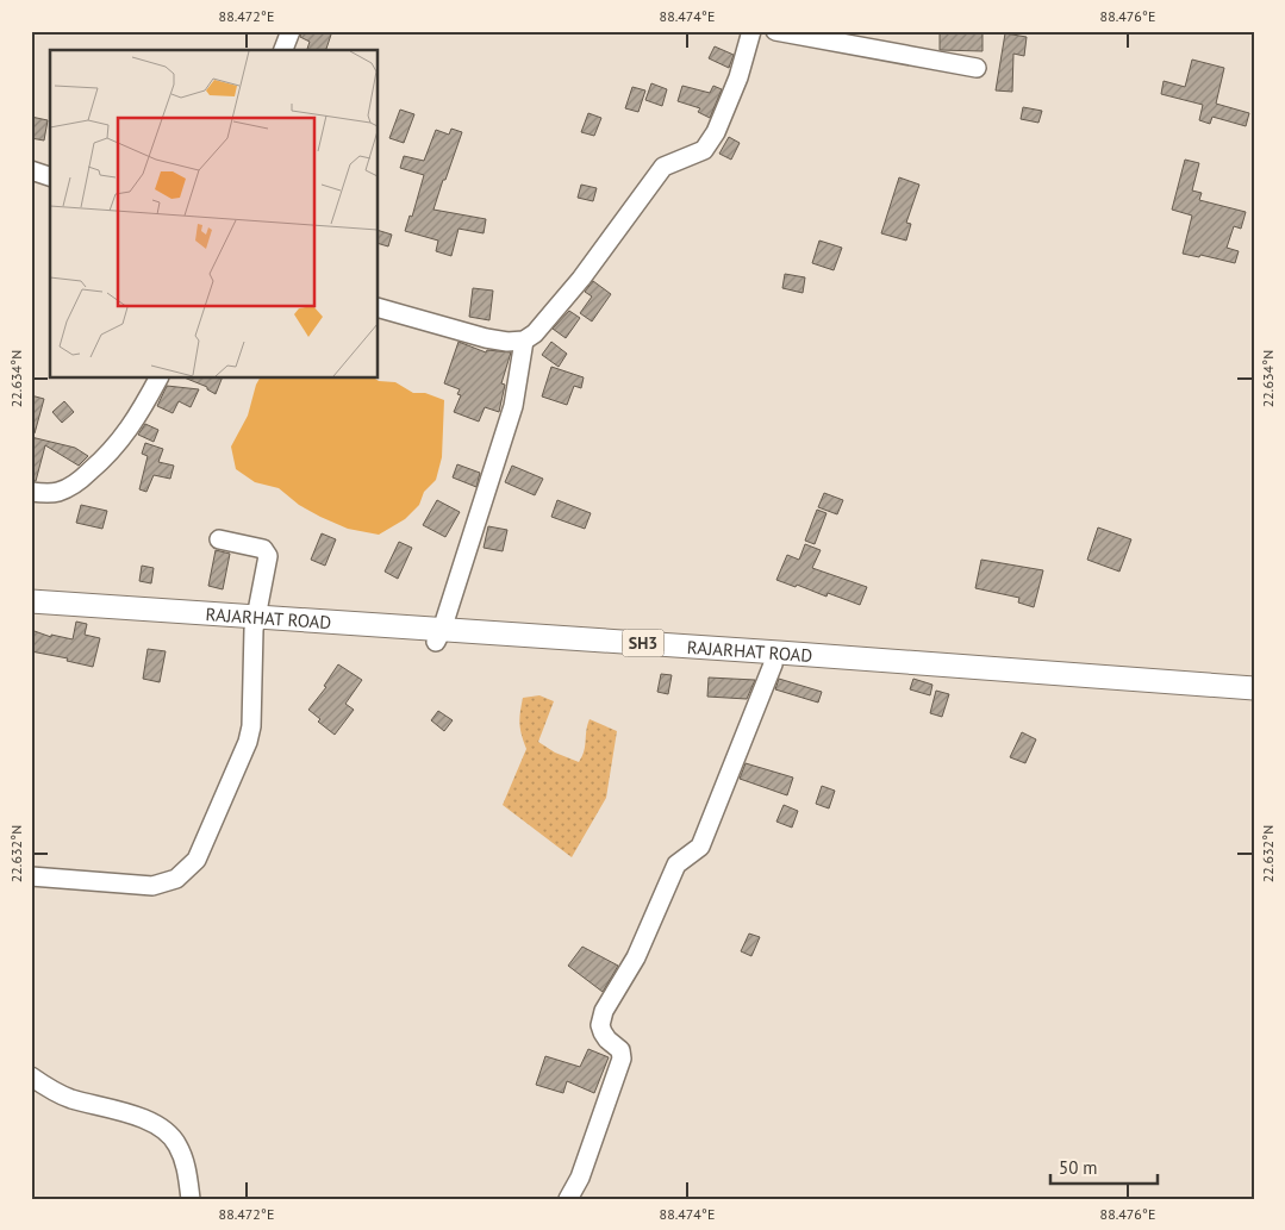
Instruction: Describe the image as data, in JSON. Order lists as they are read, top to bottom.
{
  "streets": {
    "main road": ["RAJARHAT ROAD", "SH3"]
  },
  "scale_bar": "50 m",
  "coordinates": [
    "88.472°E",
    "88.474°E",
    "88.476°E",
    "22.634°N",
    "22.632°N"
  ]
}
